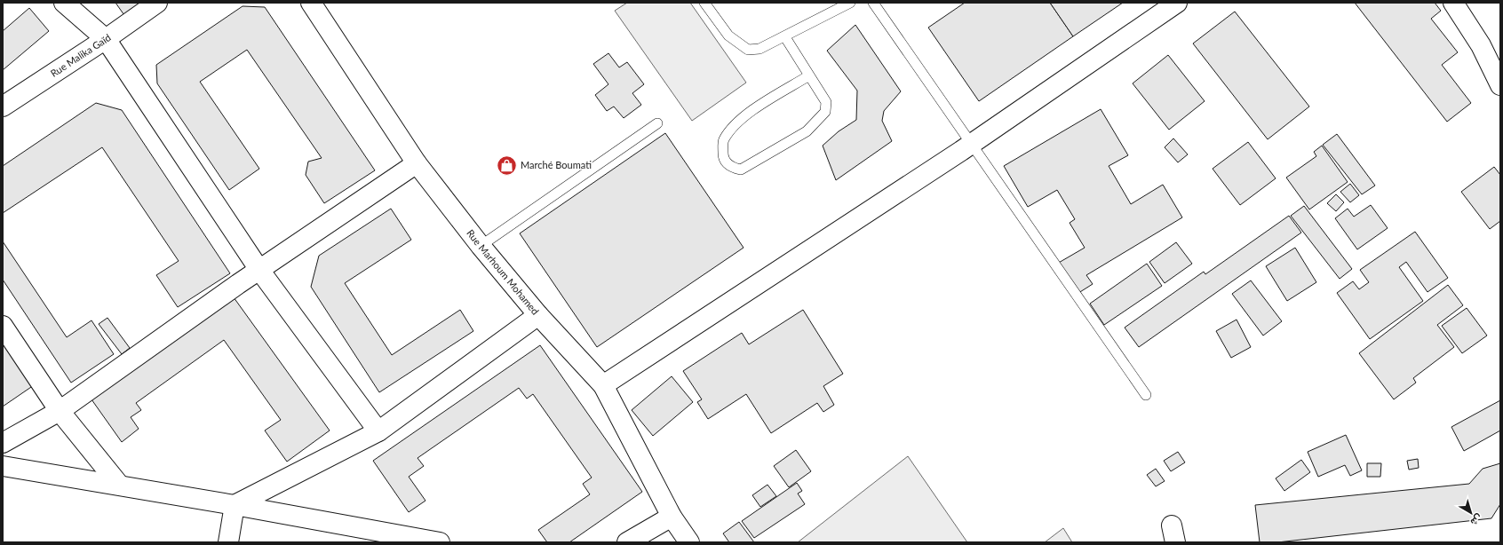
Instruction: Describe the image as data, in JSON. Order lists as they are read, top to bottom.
{
  "streets": {
    "street": ["Rue Malika Gaïd", "Rue Marhoum Mohamed"]
  },
  "places": {
    "shop": ["Marché Boumati"]
  },
  "north": "bottom right"
}
